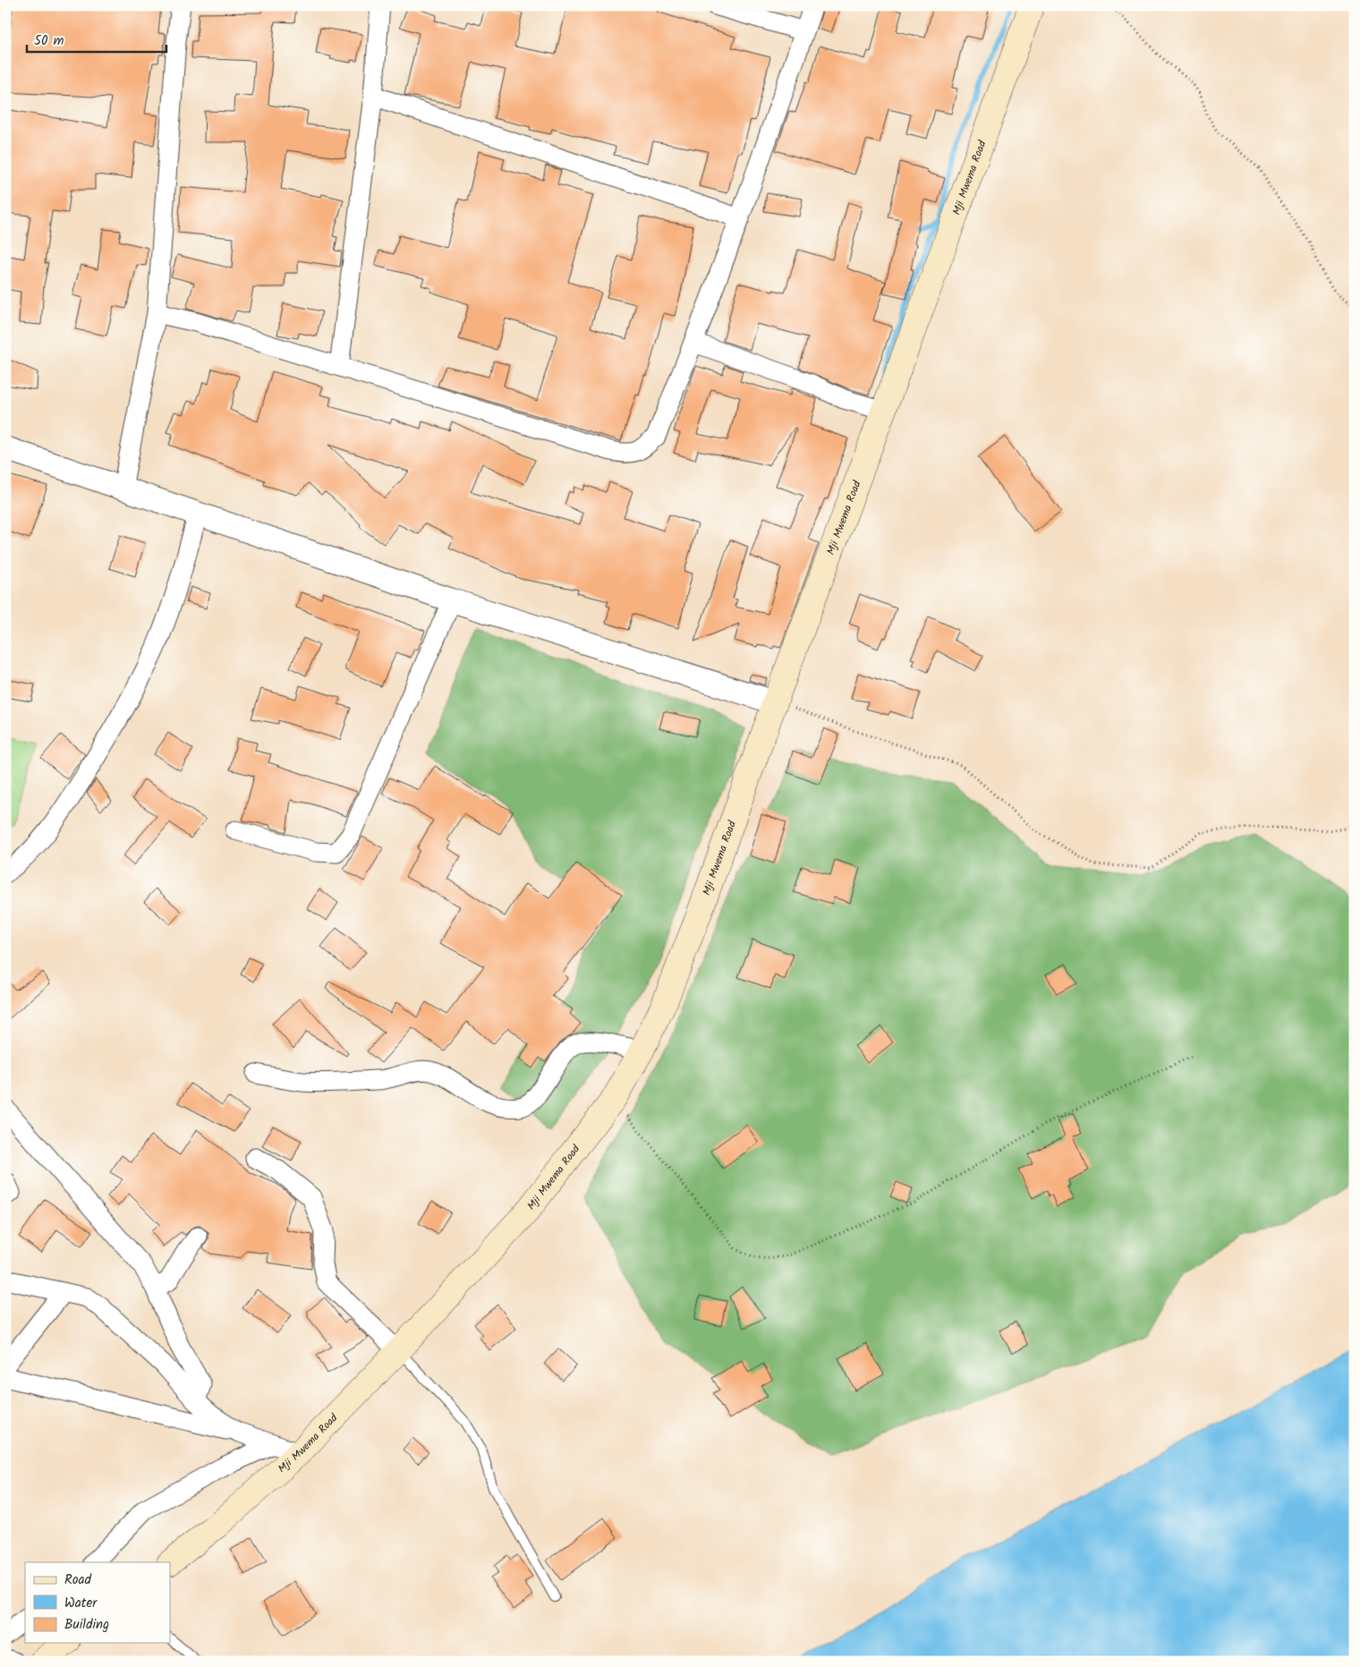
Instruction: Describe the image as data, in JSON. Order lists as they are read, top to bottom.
{
  "streets": {
    "main road": ["Mji Mwema Road"]
  },
  "legend": ["Road", "Water", "Building"],
  "scale_bar": "50 m"
}
